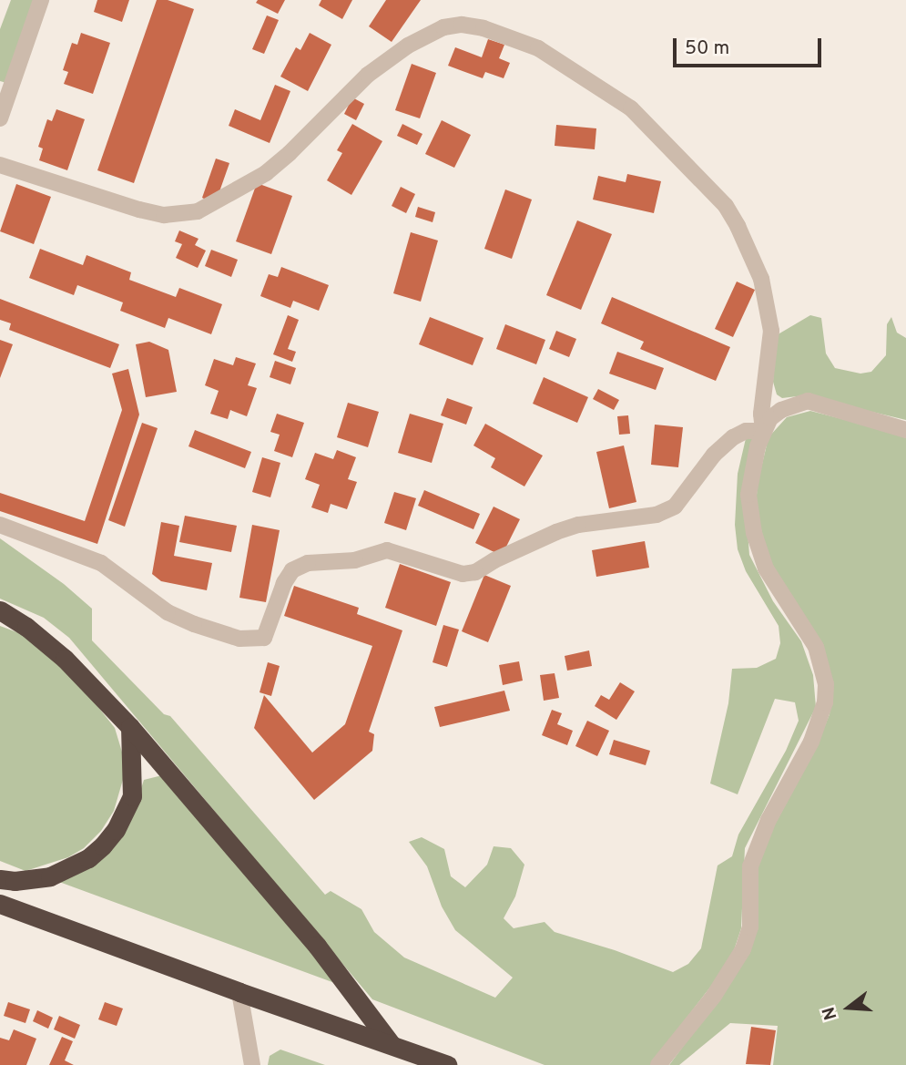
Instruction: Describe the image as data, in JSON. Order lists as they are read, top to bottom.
{
  "scale_bar": "50 m",
  "north": "left"
}
